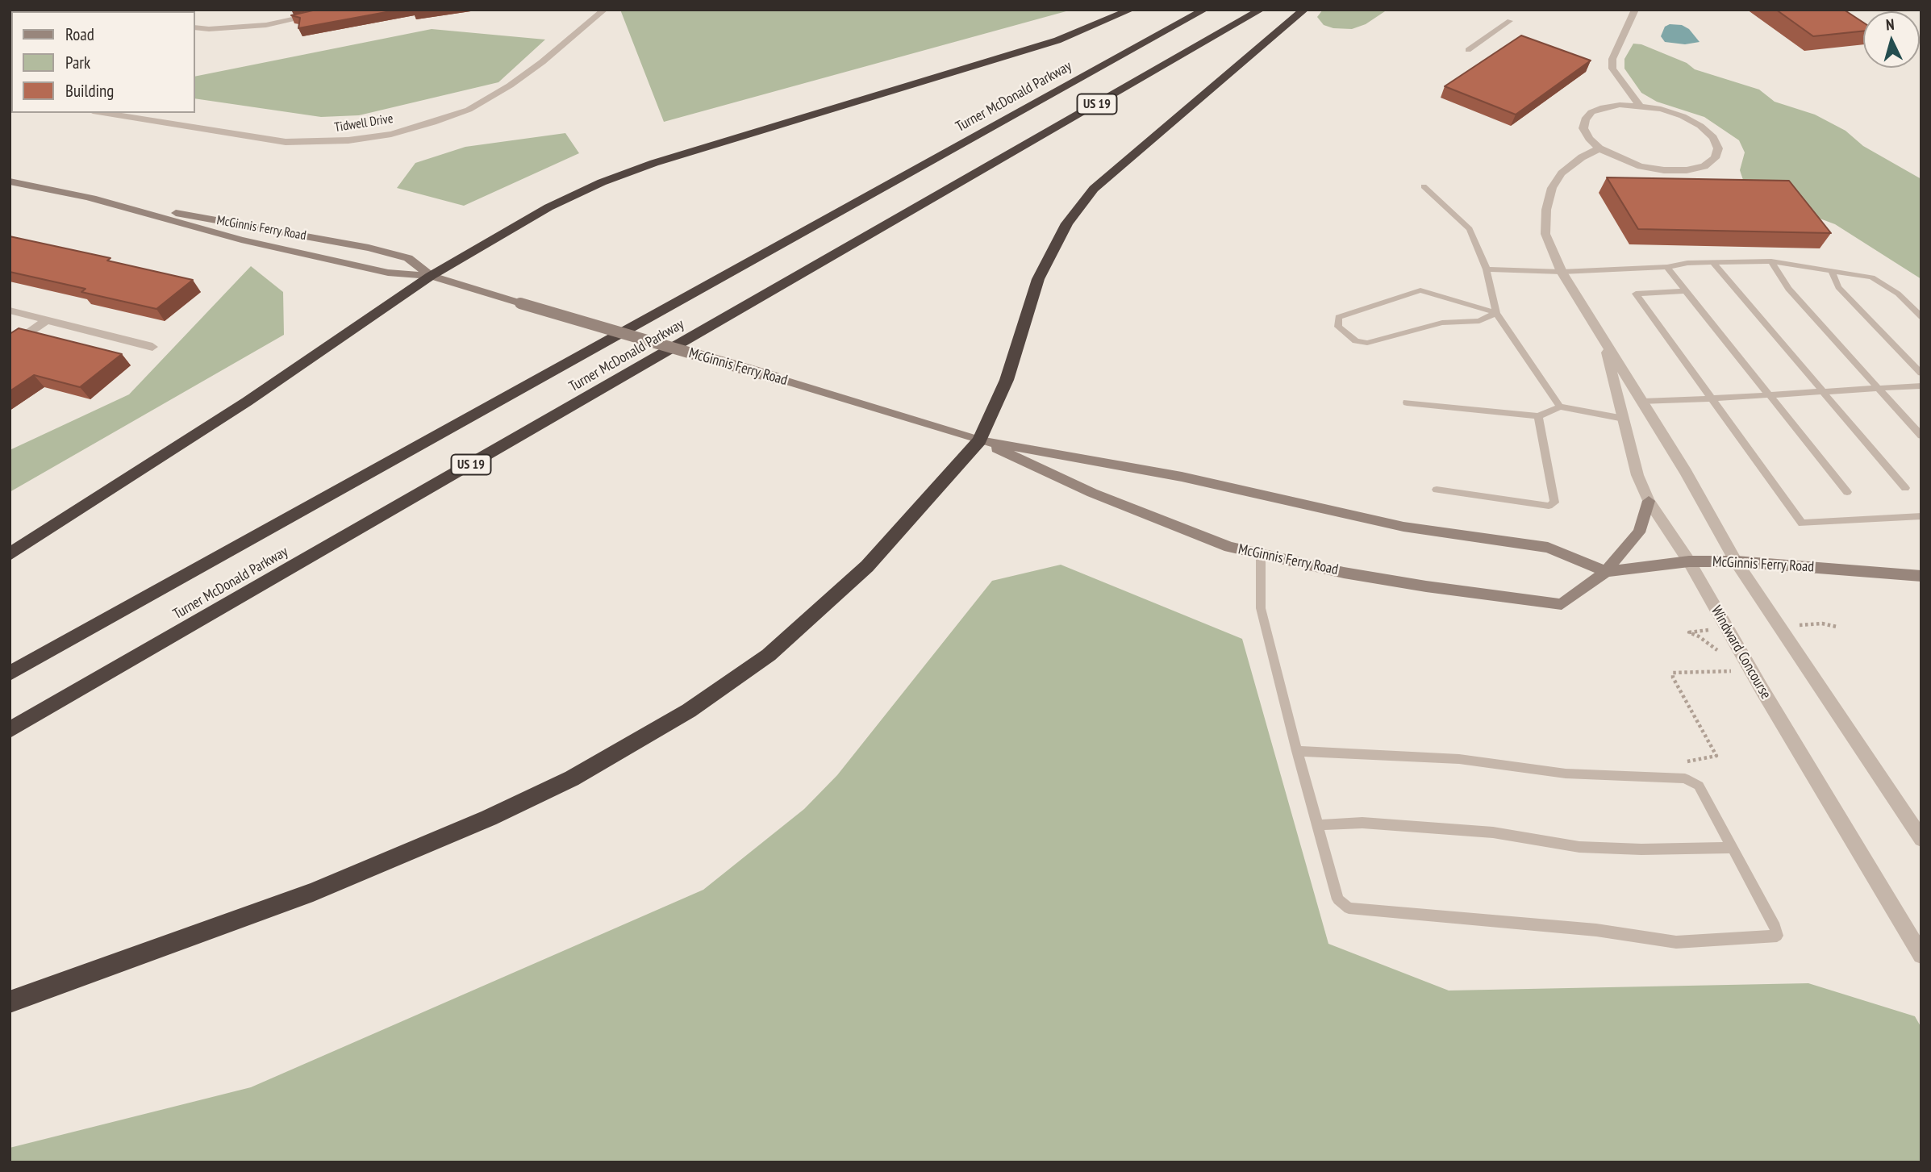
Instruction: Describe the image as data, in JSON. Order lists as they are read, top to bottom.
{
  "streets": {
    "highway": ["Turner McDonald Parkway", "US 19"],
    "main road": ["McGinnis Ferry Road"],
    "street": ["Tidwell Drive", "Windward Concourse"]
  },
  "crossings": [
    ["McGinnis Ferry Road", "Windward Concourse"]
  ],
  "legend": ["Road", "Park", "Building"],
  "north": "top"
}
